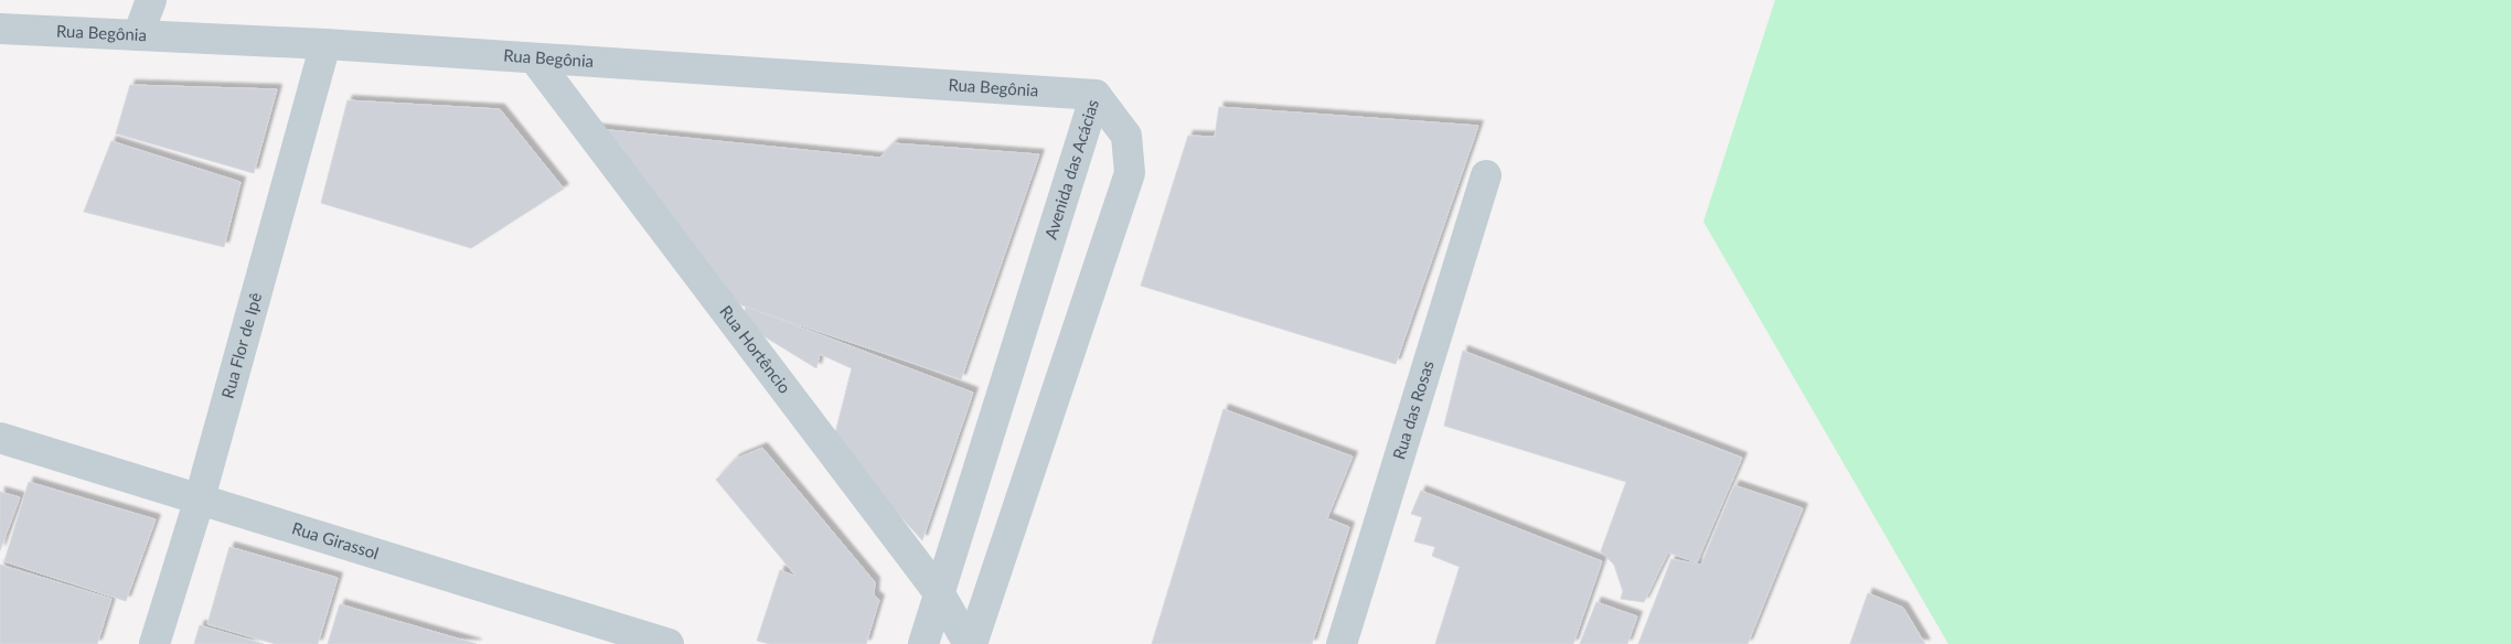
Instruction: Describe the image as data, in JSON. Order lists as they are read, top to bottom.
{
  "streets": {
    "street": [
      "Rua Begônia",
      "Avenida das Acácias",
      "Rua Flor de Ipê",
      "Rua Hortêncio",
      "Rua das Rosas",
      "Rua Girassol"
    ]
  },
  "crossings": [
    ["Rua Begônia", "Avenida das Acácias"],
    ["Rua Begônia", "Rua Flor de Ipê"],
    ["Rua Begônia", "Rua Hortêncio"],
    ["Avenida das Acácias", "Rua Hortêncio"],
    ["Rua Flor de Ipê", "Rua Girassol"]
  ]
}
